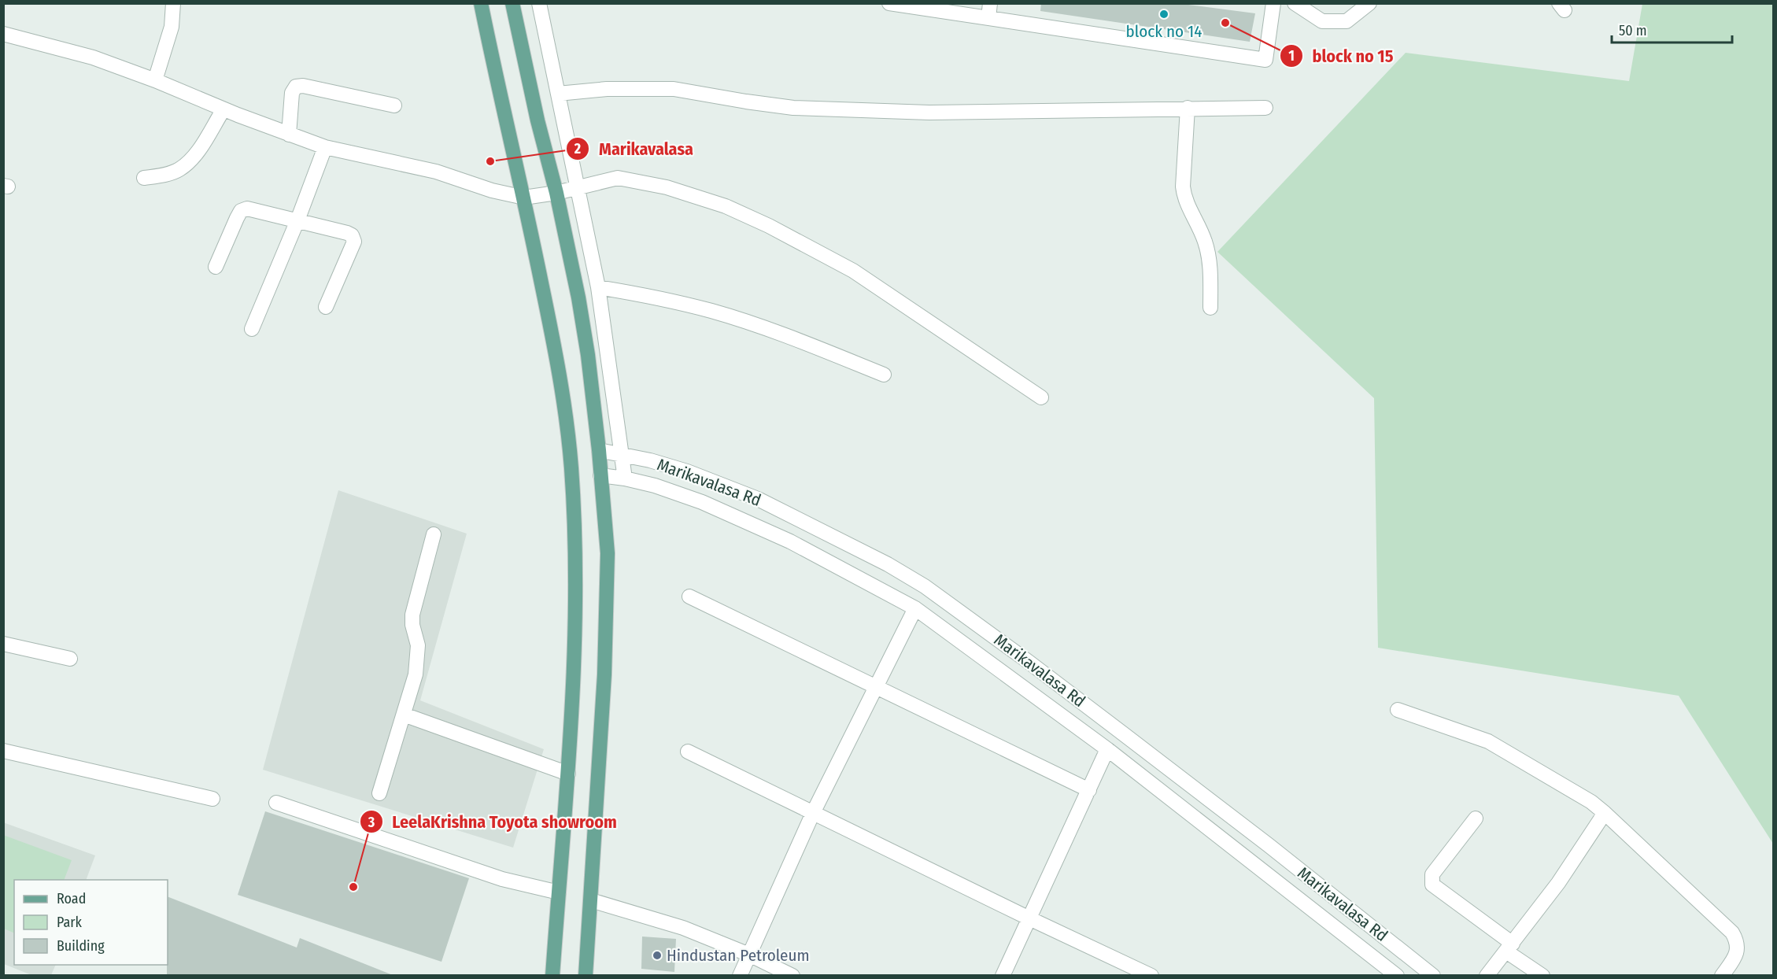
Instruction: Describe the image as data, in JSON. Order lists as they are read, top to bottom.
{
  "streets": {
    "street": ["Marikavalasa Rd"]
  },
  "places": [
    "block no 14",
    "block no 15",
    "Marikavalasa",
    "LeelaKrishna Toyota showroom",
    "Hindustan Petroleum"
  ],
  "legend": ["Road", "Park", "Building"],
  "scale_bar": "50 m"
}
